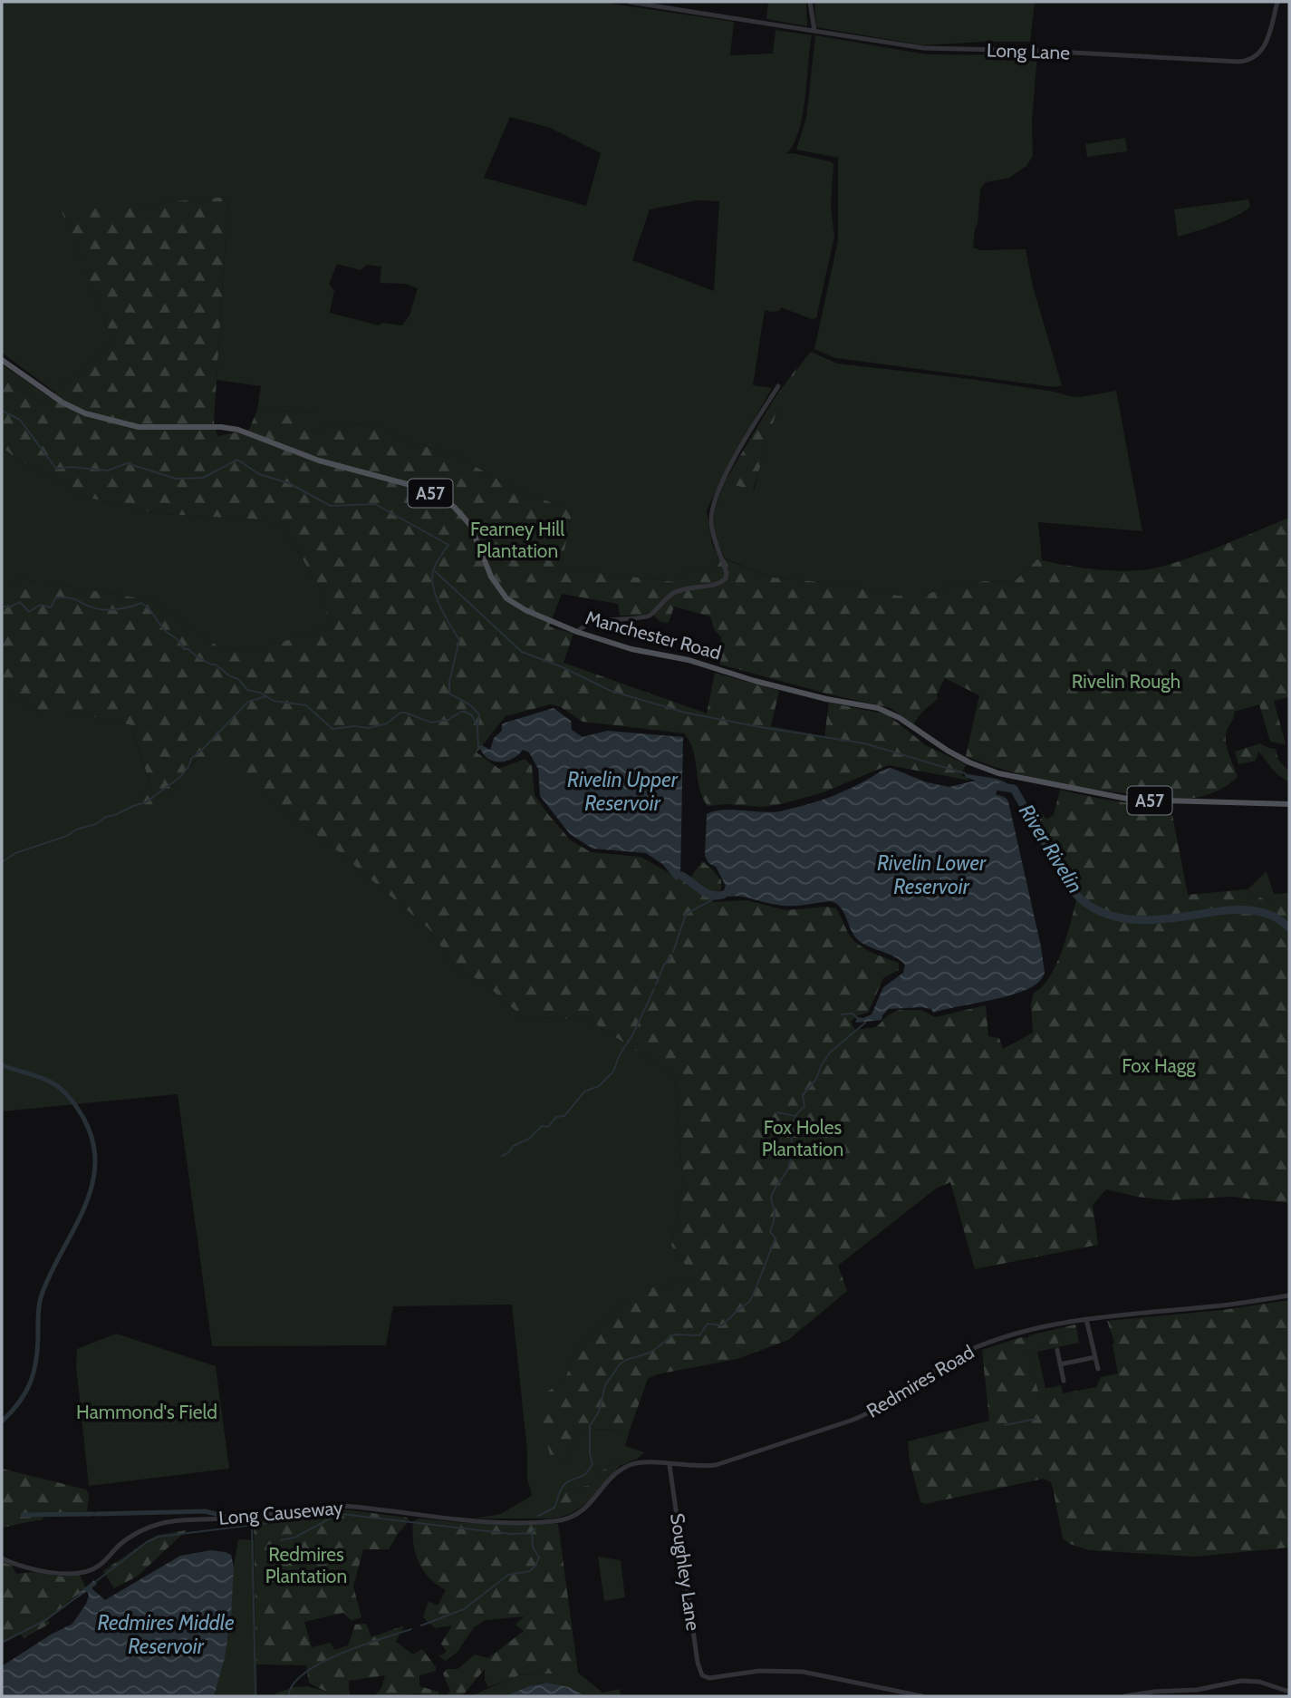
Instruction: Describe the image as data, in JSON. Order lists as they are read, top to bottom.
{
  "streets": {
    "main road": ["A57", "Manchester Road"],
    "street": [
      "Long Lane",
      "Redmires Road",
      "Long Causeway",
      "Soughley Lane"
    ]
  },
  "crossings": [
    ["Redmires Road", "Long Causeway"],
    ["Redmires Road", "Soughley Lane"],
    ["Long Causeway", "Soughley Lane"]
  ],
  "water": [
    "Rivelin Upper Reservoir",
    "River Rivelin",
    "Rivelin Lower Reservoir",
    "Redmires Middle Reservoir"
  ],
  "parks": [
    "Fearney Hill Plantation",
    "Rivelin Rough",
    "Fox Hagg",
    "Fox Holes Plantation",
    "Hammond's Field",
    "Redmires Plantation"
  ]
}
